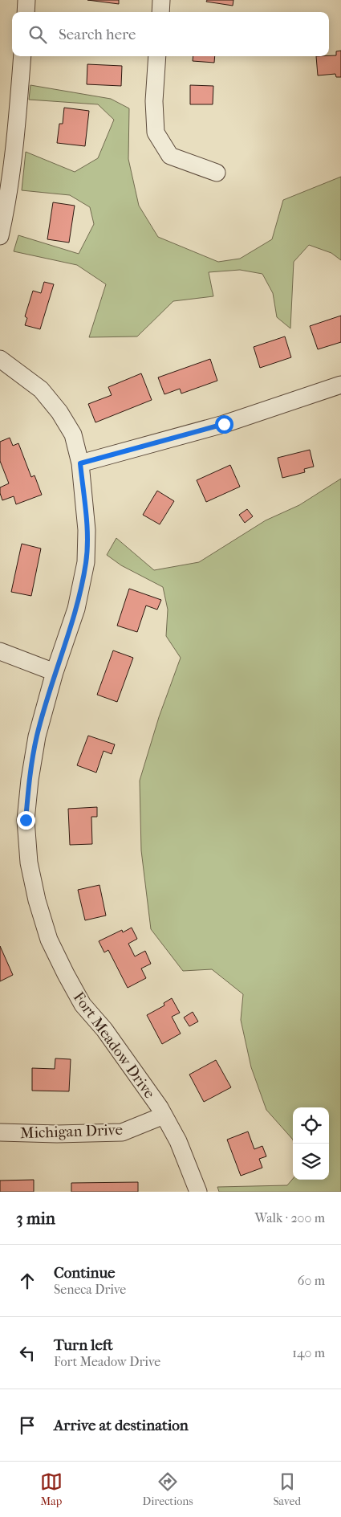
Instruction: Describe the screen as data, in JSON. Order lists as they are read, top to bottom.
{
  "streets": {
    "street": ["Fort Meadow Drive", "Michigan Drive"]
  },
  "crossings": [
    ["Fort Meadow Drive", "Michigan Drive"]
  ],
  "page": {
    "search": "Search here",
    "heading": ["3 min", "Walk · 200 m"],
    "list": [
      ["Continue", "Seneca Drive", "60 m"],
      ["Turn left", "Fort Meadow Drive", "140 m"],
      "Arrive at destination"
    ],
    "nav": ["Map", "Directions", "Saved"]
  }
}
